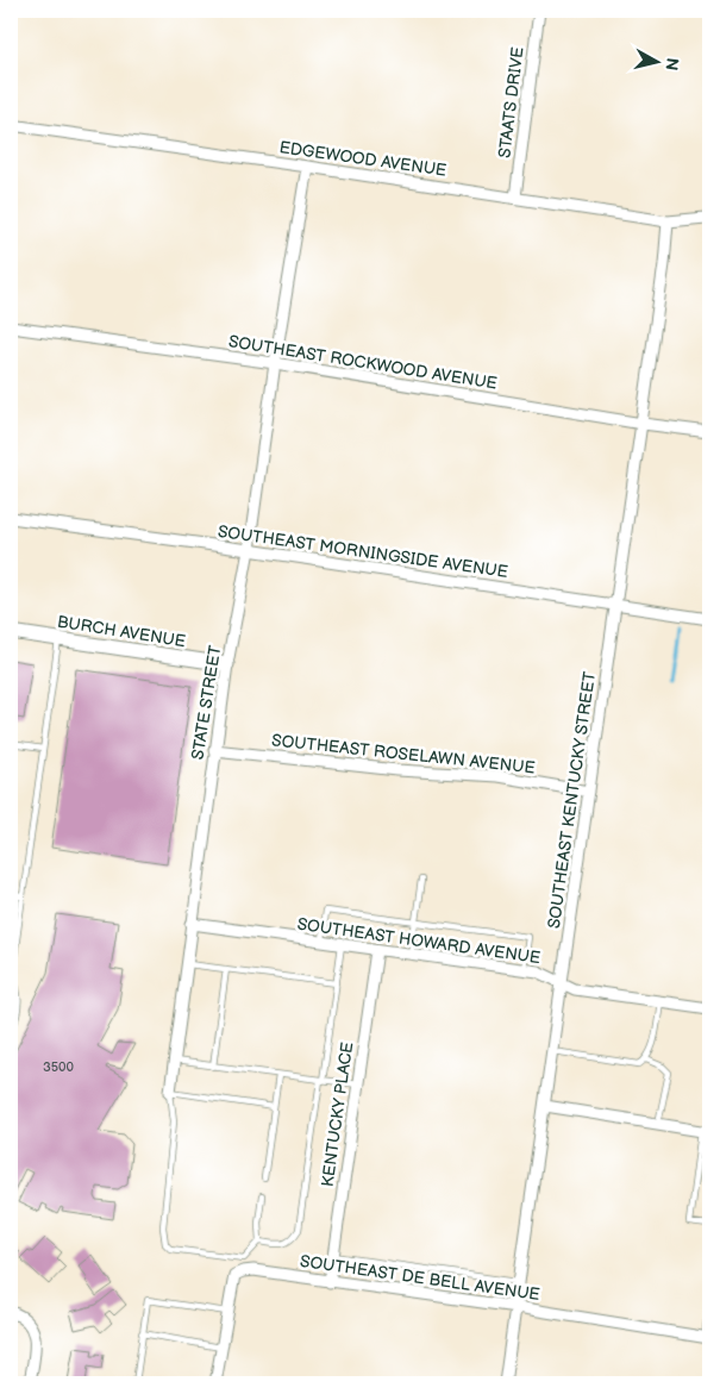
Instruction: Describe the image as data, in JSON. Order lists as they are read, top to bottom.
{
  "streets": {
    "street": [
      "STAATS DRIVE",
      "EDGEWOOD AVENUE",
      "SOUTHEAST ROCKWOOD AVENUE",
      "SOUTHEAST MORNINGSIDE AVENUE",
      "BURCH AVENUE",
      "STATE STREET",
      "SOUTHEAST ROSELAWN AVENUE",
      "SOUTHEAST KENTUCKY STREET",
      "SOUTHEAST HOWARD AVENUE",
      "KENTUCKY PLACE",
      "SOUTHEAST DE BELL AVENUE"
    ]
  },
  "crossings": [
    ["STAATS DRIVE", "EDGEWOOD AVENUE"],
    ["EDGEWOOD AVENUE", "STATE STREET"],
    ["EDGEWOOD AVENUE", "SOUTHEAST KENTUCKY STREET"],
    ["SOUTHEAST ROCKWOOD AVENUE", "STATE STREET"],
    ["SOUTHEAST ROCKWOOD AVENUE", "SOUTHEAST KENTUCKY STREET"],
    ["SOUTHEAST MORNINGSIDE AVENUE", "STATE STREET"],
    ["SOUTHEAST MORNINGSIDE AVENUE", "SOUTHEAST KENTUCKY STREET"],
    ["BURCH AVENUE", "STATE STREET"],
    ["STATE STREET", "SOUTHEAST ROSELAWN AVENUE"],
    ["STATE STREET", "SOUTHEAST HOWARD AVENUE"],
    ["SOUTHEAST ROSELAWN AVENUE", "SOUTHEAST KENTUCKY STREET"],
    ["SOUTHEAST KENTUCKY STREET", "SOUTHEAST HOWARD AVENUE"],
    ["SOUTHEAST KENTUCKY STREET", "SOUTHEAST DE BELL AVENUE"],
    ["SOUTHEAST HOWARD AVENUE", "KENTUCKY PLACE"],
    ["KENTUCKY PLACE", "SOUTHEAST DE BELL AVENUE"]
  ],
  "house_numbers": ["3500"],
  "north": "right"
}
